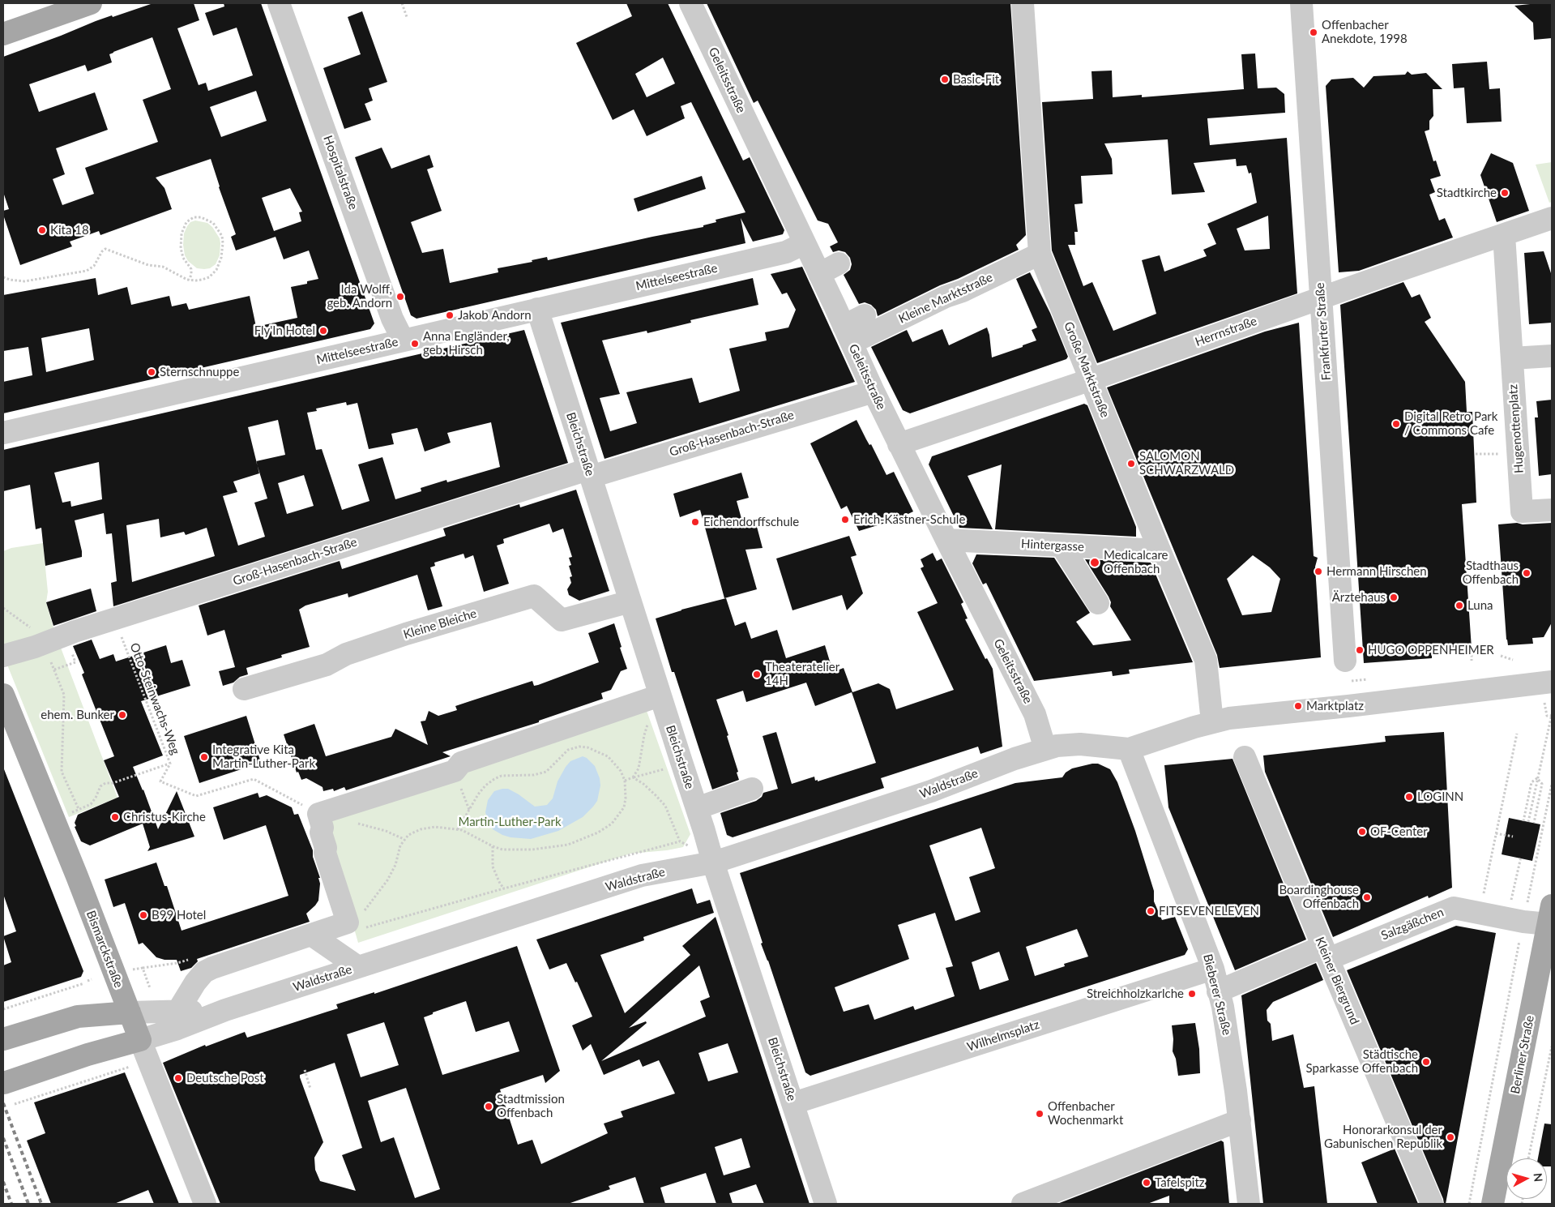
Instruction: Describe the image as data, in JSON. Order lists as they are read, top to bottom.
{
  "streets": {
    "main road": ["Waldstraße", "Bismarckstraße", "Berliner Straße"],
    "street": [
      "Geleitsstraße",
      "Hospitalstraße",
      "Mittelseestraße",
      "Kleine Marktstraße",
      "Herrnstraße",
      "Frankfurter Straße",
      "Große Marktstraße",
      "Hugenottenplatz",
      "Groß-Hasenbach-Straße",
      "Bleichstraße",
      "Hintergasse",
      "Kleine Bleiche",
      "Salzgäßchen",
      "Kleiner Biergrund",
      "Bieberer Straße",
      "Wilhelmsplatz"
    ],
    "path": ["Otto-Steinwachs-Weg"]
  },
  "crossings": [
    ["Geleitsstraße", "Mittelseestraße"],
    ["Geleitsstraße", "Kleine Marktstraße"],
    ["Geleitsstraße", "Herrnstraße"],
    ["Geleitsstraße", "Groß-Hasenbach-Straße"],
    ["Geleitsstraße", "Hintergasse"],
    ["Geleitsstraße", "Waldstraße"],
    ["Hospitalstraße", "Mittelseestraße"],
    ["Mittelseestraße", "Bleichstraße"],
    ["Kleine Marktstraße", "Große Marktstraße"],
    ["Herrnstraße", "Frankfurter Straße"],
    ["Herrnstraße", "Große Marktstraße"],
    ["Herrnstraße", "Hugenottenplatz"],
    ["Große Marktstraße", "Hintergasse"],
    ["Groß-Hasenbach-Straße", "Bleichstraße"],
    ["Groß-Hasenbach-Straße", "Otto-Steinwachs-Weg"],
    ["Bleichstraße", "Kleine Bleiche"],
    ["Bleichstraße", "Waldstraße"],
    ["Bleichstraße", "Wilhelmsplatz"],
    ["Waldstraße", "Bismarckstraße"],
    ["Salzgäßchen", "Kleiner Biergrund"],
    ["Salzgäßchen", "Bieberer Straße"],
    ["Salzgäßchen", "Berliner Straße"],
    ["Bieberer Straße", "Wilhelmsplatz"]
  ],
  "parks": ["Martin-Luther-Park"],
  "places": [
    "Offenbacher Anekdote, 1998",
    "Basic-Fit",
    "Stadtkirche",
    "Kita 18",
    "Ida Wolff, geb. Andorn",
    "Jakob Andorn",
    "Fly'In Hotel",
    "Anna Engländer, geb. Hirsch",
    "Sternschnuppe",
    "Digital Retro Park / Commons Cafe",
    "SALOMON SCHWARZWALD",
    "Erich-Kästner-Schule",
    "Eichendorffschule",
    "Medicalcare Offenbach",
    "Hermann Hirschen",
    "Stadthaus Offenbach",
    "Ärztehaus",
    "Luna",
    "HUGO OPPENHEIMER",
    "Theateratelier 14H",
    "Marktplatz",
    "ehem. Bunker",
    "Integrative Kita Martin-Luther-Park",
    "LOGINN",
    "Christus-Kirche",
    "OF-Center",
    "Boardinghouse Offenbach",
    "FITSEVENELEVEN",
    "B99 Hotel",
    "Streichholzkarlche",
    "Städtische Sparkasse Offenbach",
    "Deutsche Post",
    "Stadtmission Offenbach",
    "Offenbacher Wochenmarkt",
    "Honorarkonsul der Gabunischen Republik",
    "Tafelspitz"
  ],
  "north": "right"
}
